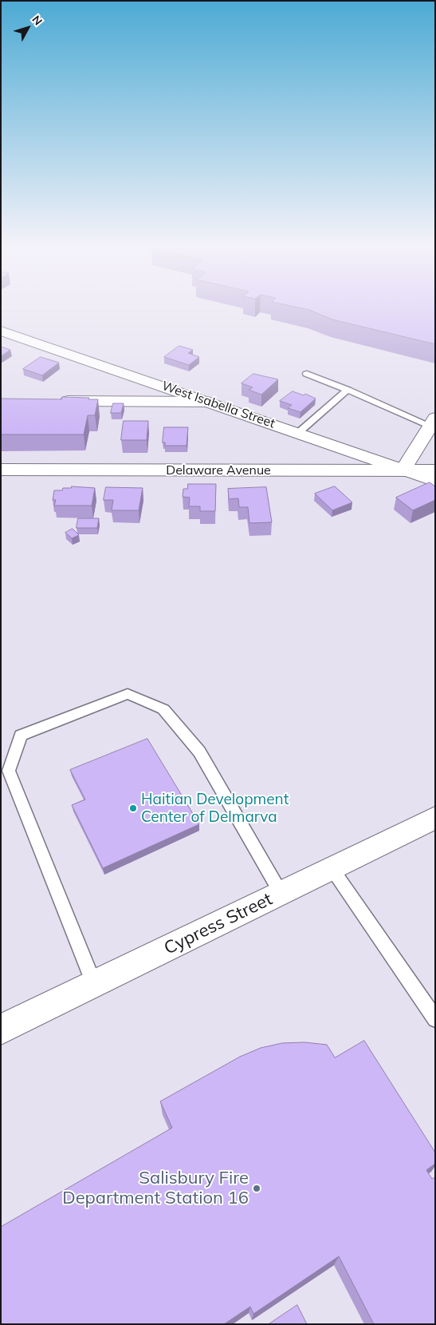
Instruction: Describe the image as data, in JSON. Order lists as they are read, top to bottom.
{
  "streets": {
    "street": ["West Isabella Street", "Delaware Avenue", "Cypress Street"]
  },
  "crossings": [
    ["West Isabella Street", "Delaware Avenue"]
  ],
  "places": ["Haitian Development Center of Delmarva", "Salisbury Fire Department Station 16"],
  "north": "top right"
}
